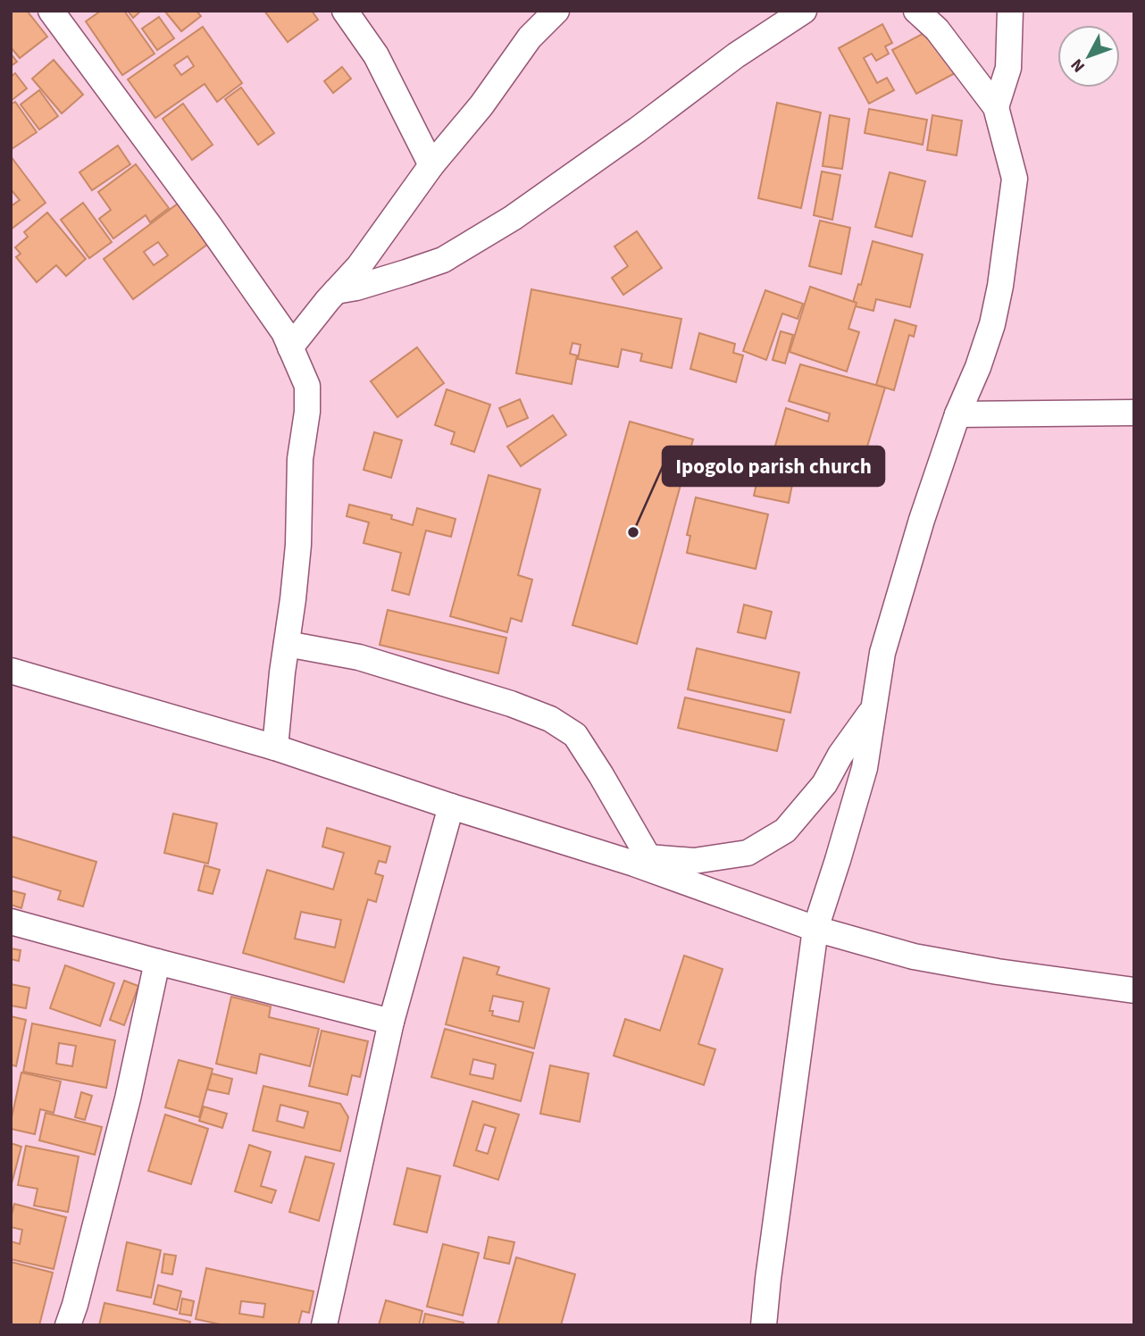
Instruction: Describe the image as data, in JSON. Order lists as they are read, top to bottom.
{
  "places": ["Ipogolo parish church"],
  "north": "bottom left"
}
